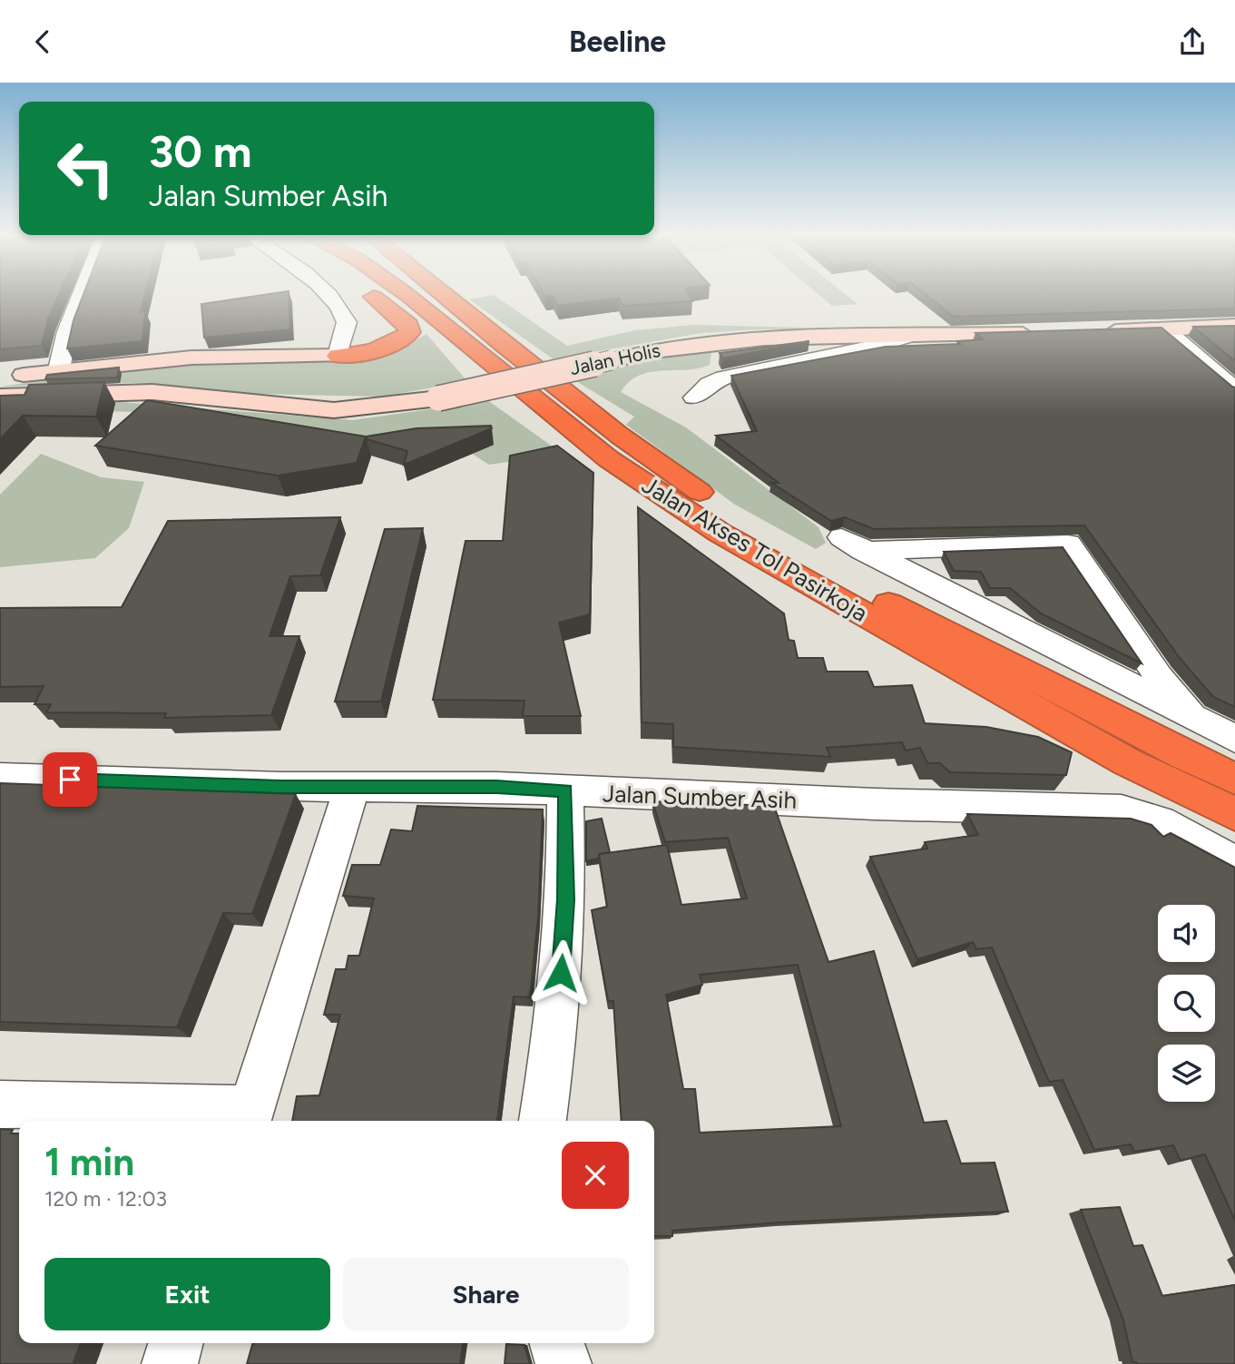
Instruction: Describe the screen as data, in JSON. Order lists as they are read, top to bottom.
{
  "streets": {
    "highway": ["Jalan Akses Tol Pasirkoja"],
    "street": ["Jalan Holis", "Jalan Sumber Asih"]
  },
  "page": {
    "header": "Beeline",
    "turn": ["30 m", "Jalan Sumber Asih"],
    "heading": ["1 min", "120 m · 12:03"],
    "buttons": ["Exit", "Share"]
  }
}
